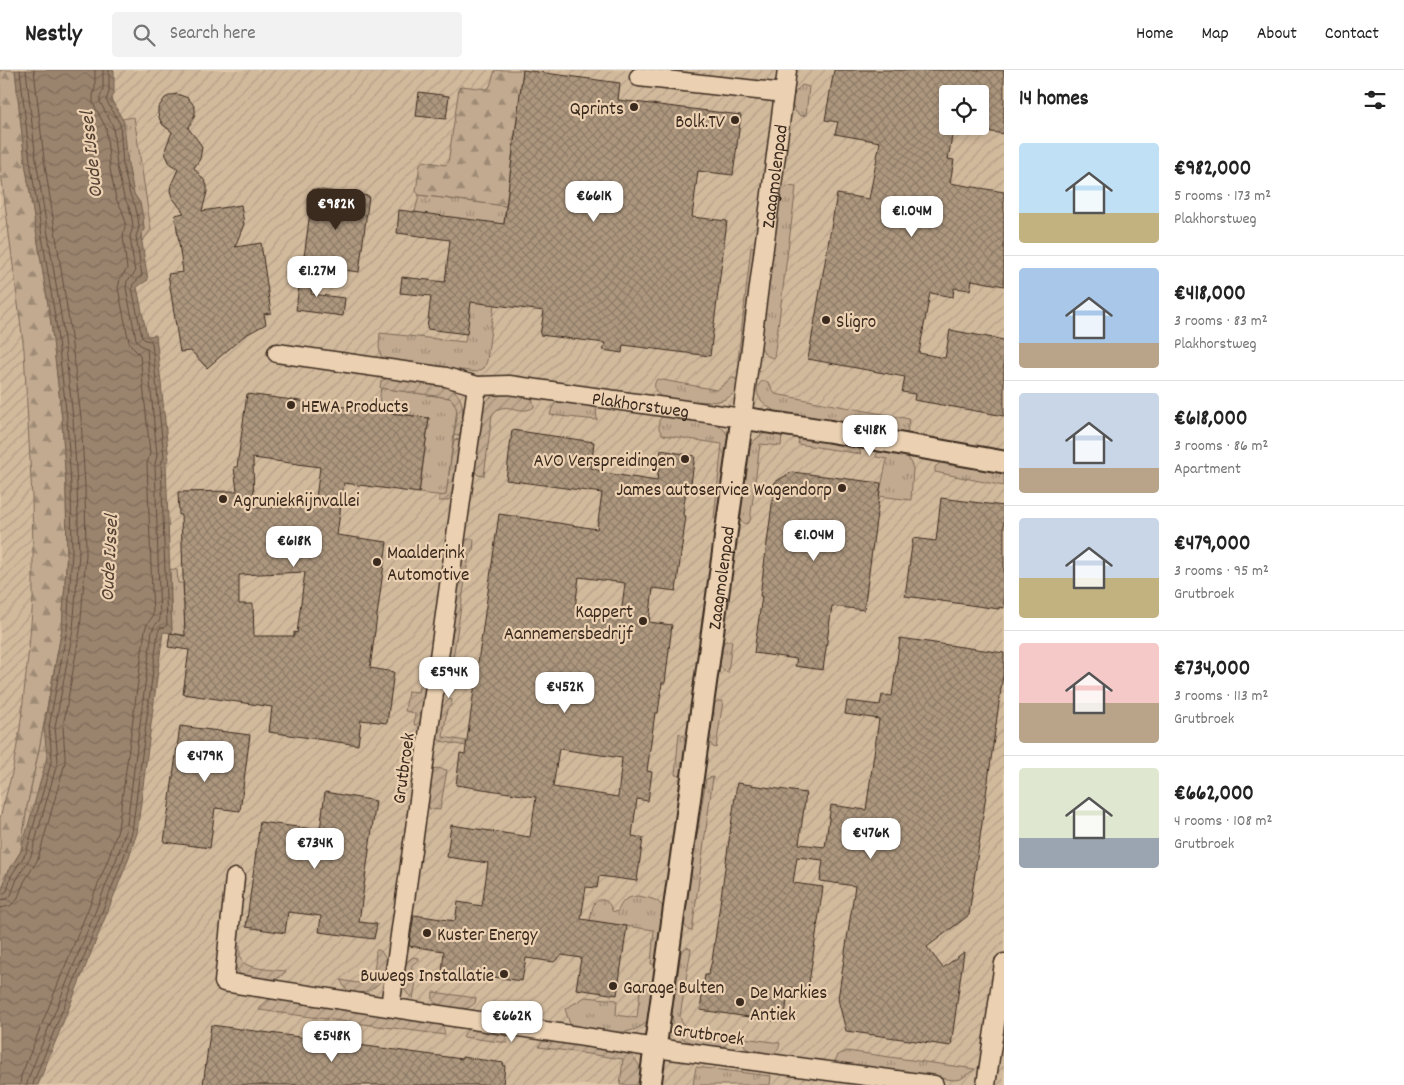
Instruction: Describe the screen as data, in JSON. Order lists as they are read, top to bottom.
{
  "streets": {
    "street": ["Zaagmolenpad", "Plakhorstweg", "Grutbroek"]
  },
  "crossings": [
    ["Zaagmolenpad", "Plakhorstweg"],
    ["Zaagmolenpad", "Grutbroek"],
    ["Plakhorstweg", "Grutbroek"]
  ],
  "water": ["Oude IJssel"],
  "places": [
    "Qprints",
    "Bolk.TV",
    "Sligro",
    "HEWA Products",
    "AVO Verspreidingen",
    "James autoservice Wagendorp",
    "AgruniekRijnvallei",
    "Maalderink Automotive",
    "Kappert Aannemersbedrijf",
    "Kuster Energy",
    "Buwegs Installatie",
    "Garage Bulten",
    "De Markies Antiek"
  ],
  "page": {
    "header": "Nestly",
    "search": "Search here",
    "nav": [
      "Home",
      "Map",
      "About",
      "Contact"
    ],
    "heading": "14 homes",
    "list": [
      {
        "name": "€982,000",
        "note": "5 rooms · 173 m² · Plakhorstweg"
      },
      {
        "name": "€418,000",
        "note": "3 rooms · 83 m² · Plakhorstweg"
      },
      {
        "name": "€618,000",
        "note": "3 rooms · 86 m² · Apartment"
      },
      {
        "name": "€479,000",
        "note": "3 rooms · 95 m² · Grutbroek"
      },
      {
        "name": "€734,000",
        "note": "3 rooms · 113 m² · Grutbroek"
      },
      {
        "name": "€662,000",
        "note": "4 rooms · 108 m² · Grutbroek"
      }
    ],
    "price": [
      "€661K",
      "€982K",
      "€1.04M",
      "€1.27M",
      "€418K",
      "€1.04M",
      "€618K",
      "€594K",
      "€452K",
      "€479K",
      "€476K",
      "€734K",
      "€662K",
      "€548K"
    ]
  }
}
